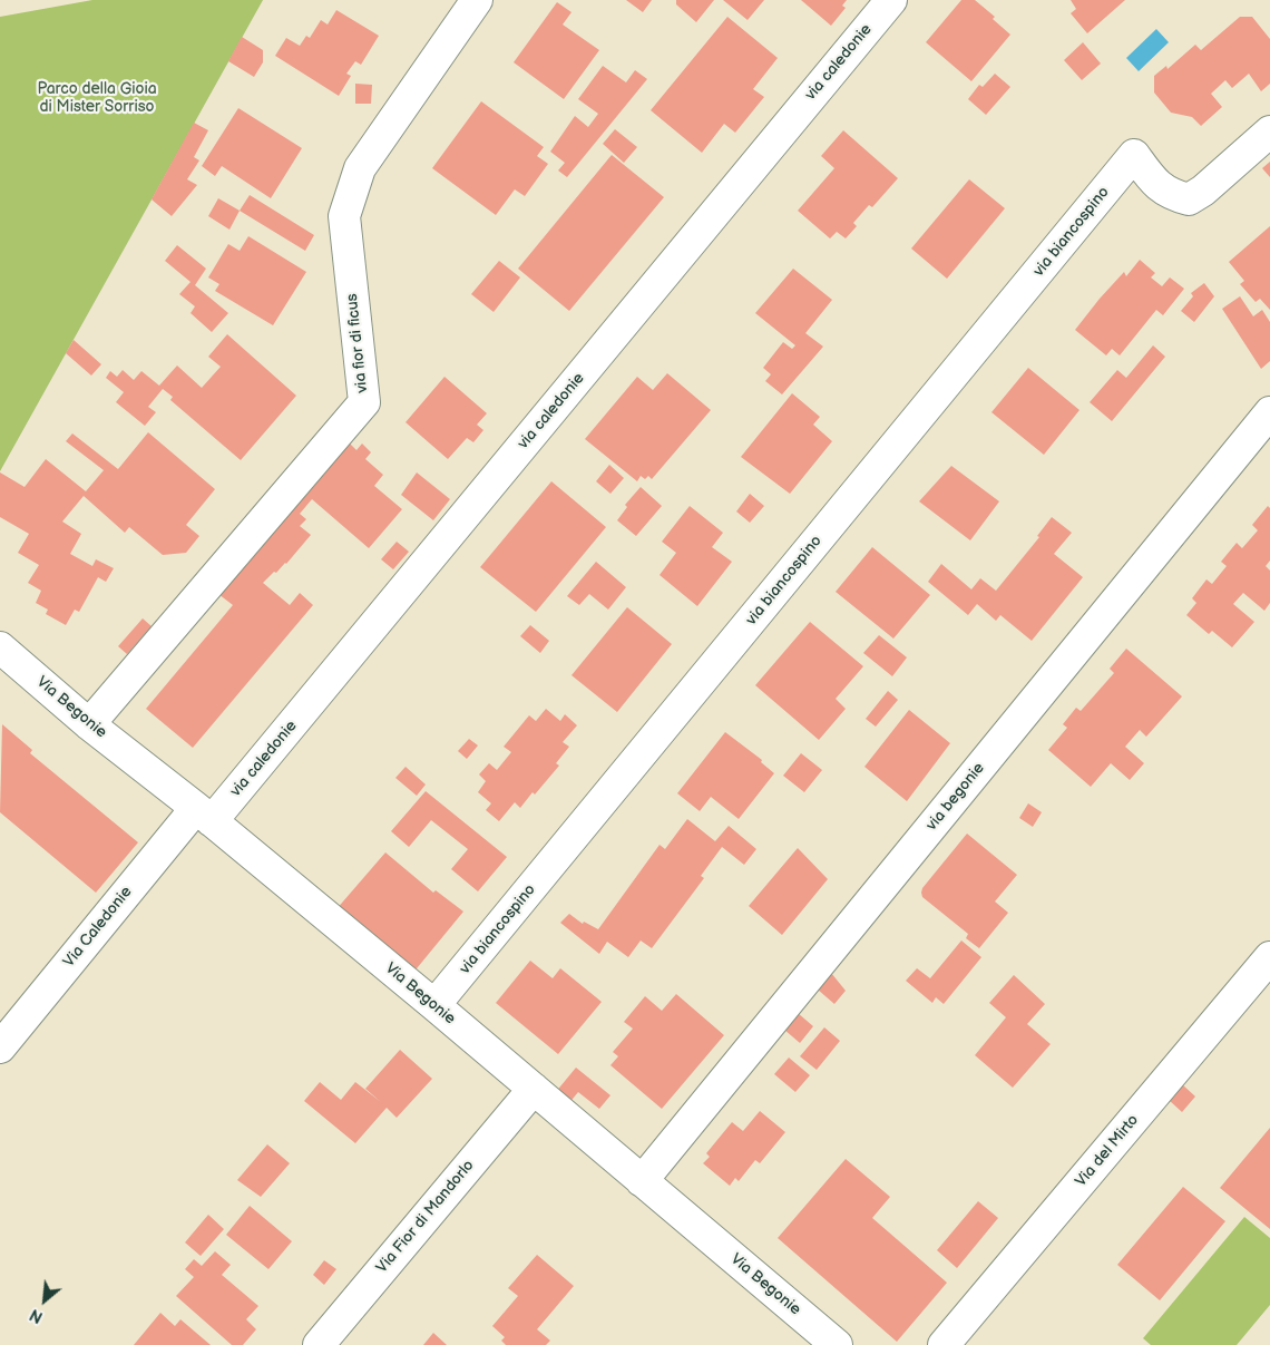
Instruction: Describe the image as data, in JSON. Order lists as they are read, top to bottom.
{
  "streets": {
    "street": [
      "via caledonie",
      "via biancospino",
      "via fior di ficus",
      "Via Begonie",
      "via begonie",
      "Via Caledonie",
      "Via del Mirto",
      "Via Fior di Mandorlo"
    ]
  },
  "crossings": [
    ["via caledonie", "Via Begonie"],
    ["via caledonie", "Via Caledonie"],
    ["via biancospino", "Via Begonie"],
    ["via fior di ficus", "Via Begonie"],
    ["Via Begonie", "via begonie"],
    ["Via Begonie", "Via Caledonie"],
    ["Via Begonie", "Via Fior di Mandorlo"]
  ],
  "parks": ["Parco della Gioia di Mister Sorriso"],
  "north": "bottom left"
}
